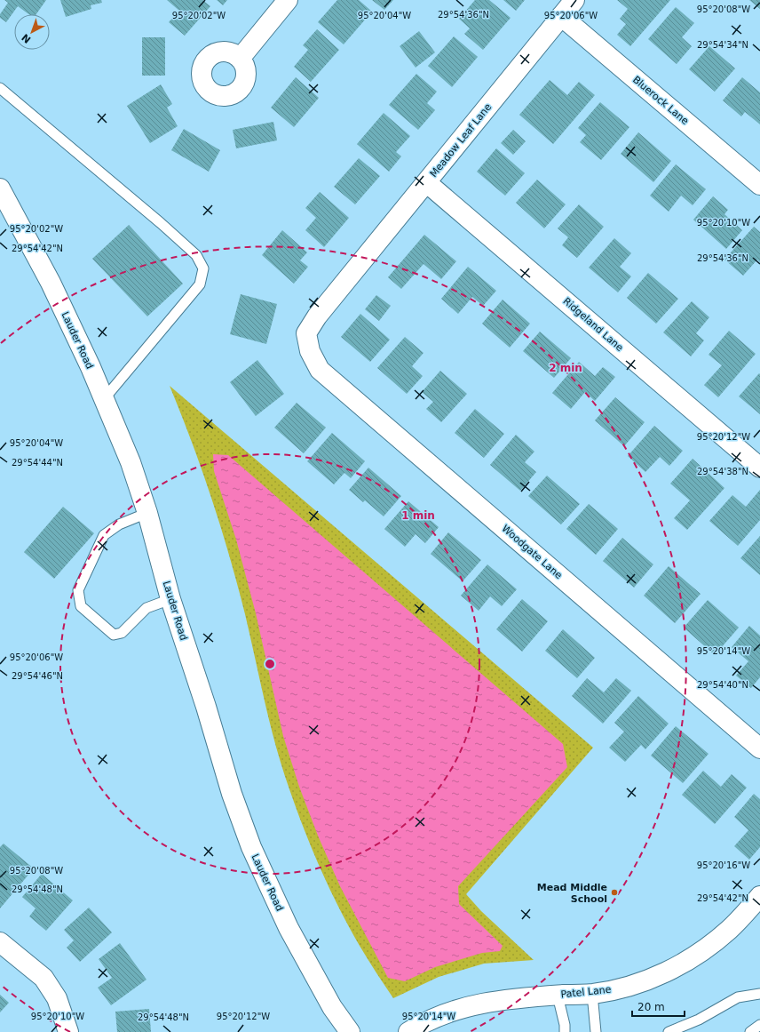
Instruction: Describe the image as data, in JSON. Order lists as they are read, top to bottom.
{
  "streets": {
    "street": [
      "Bluerock Lane",
      "Meadow Leaf Lane",
      "Ridgeland Lane",
      "Lauder Road",
      "Woodgate Lane",
      "Patel Lane"
    ]
  },
  "crossings": [
    ["Bluerock Lane", "Meadow Leaf Lane"],
    ["Meadow Leaf Lane", "Ridgeland Lane"],
    ["Meadow Leaf Lane", "Woodgate Lane"]
  ],
  "places": ["Mead Middle School"],
  "scale_bar": "20 m",
  "north": "bottom left",
  "coordinates": [
    "95°20'08\"W",
    "29°54'36\"N",
    "95°20'02\"W",
    "95°20'04\"W",
    "95°20'06\"W",
    "29°54'34\"N",
    "95°20'10\"W",
    "29°54'42\"N",
    "95°20'12\"W",
    "29°54'44\"N",
    "29°54'38\"N",
    "95°20'14\"W",
    "29°54'46\"N",
    "29°54'40\"N",
    "95°20'16\"W",
    "29°54'48\"N"
  ],
  "rings": ["2 min", "1 min"]
}
